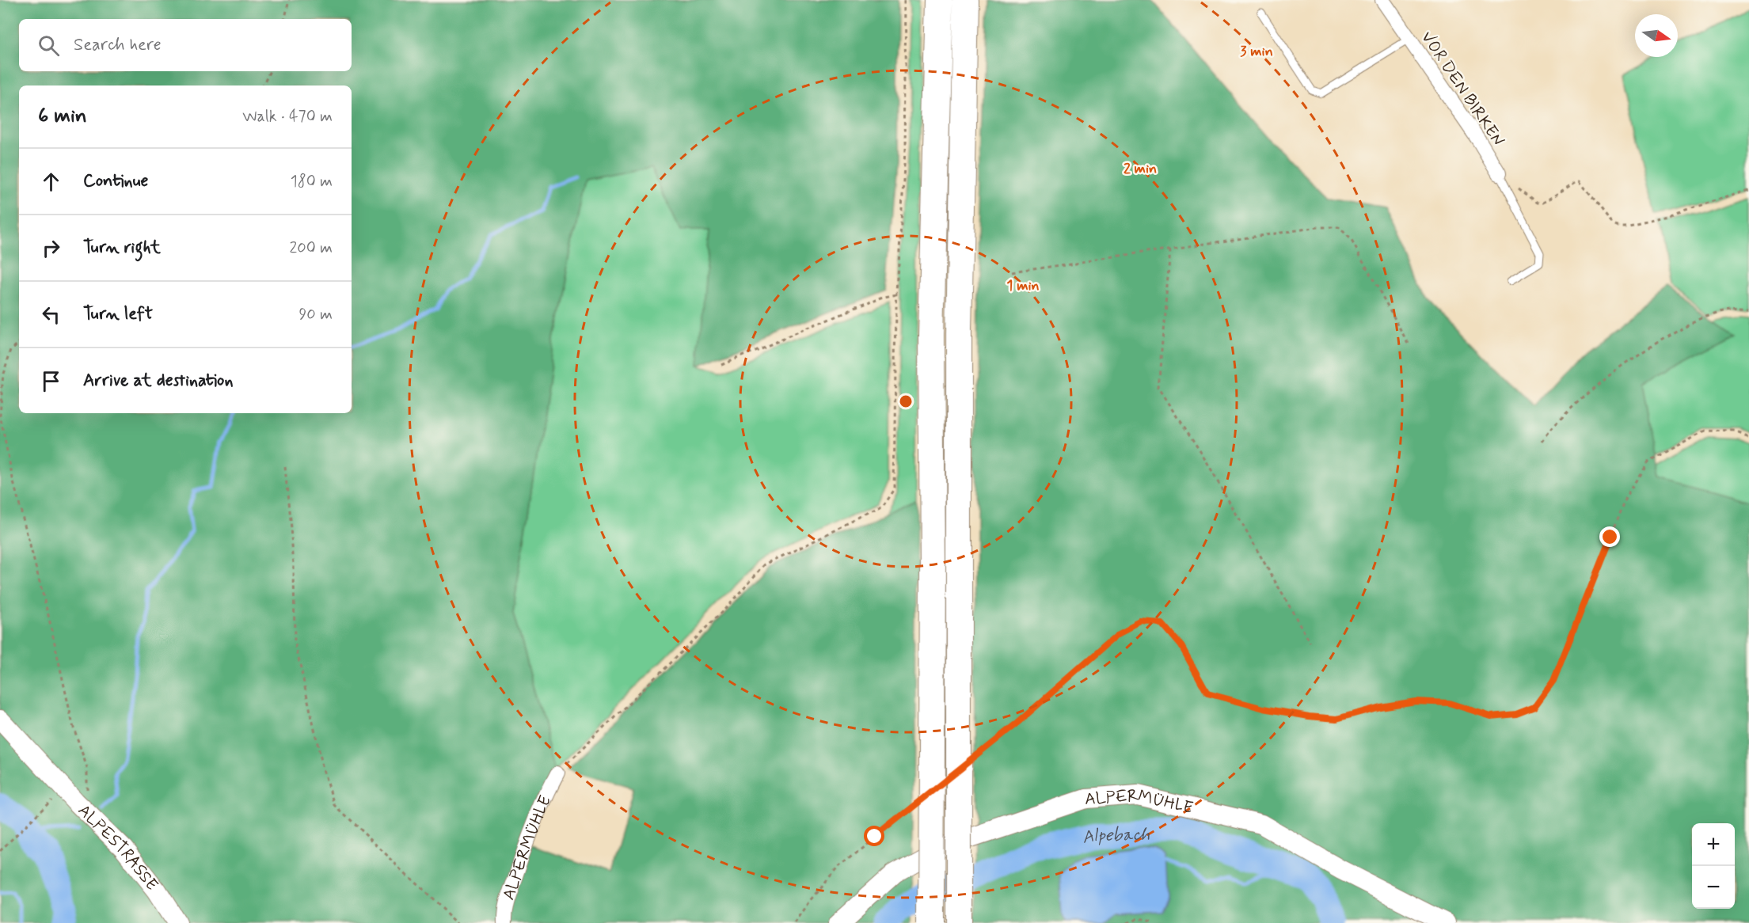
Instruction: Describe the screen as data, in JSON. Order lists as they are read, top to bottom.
{
  "streets": {
    "main road": ["ALPERMÜHLE", "ALPESTRASSE"],
    "street": ["VOR DEN BIRKEN"]
  },
  "water": ["Alpebach"],
  "north": "right",
  "page": {
    "search": "Search here",
    "heading": ["6 min", "Walk · 470 m"],
    "list": [
      ["Continue", "180 m"],
      ["Turn right", "200 m"],
      ["Turn left", "90 m"],
      "Arrive at destination"
    ],
    "map_buttons": ["+", "−"]
  },
  "rings": ["3 min", "2 min", "1 min"]
}
